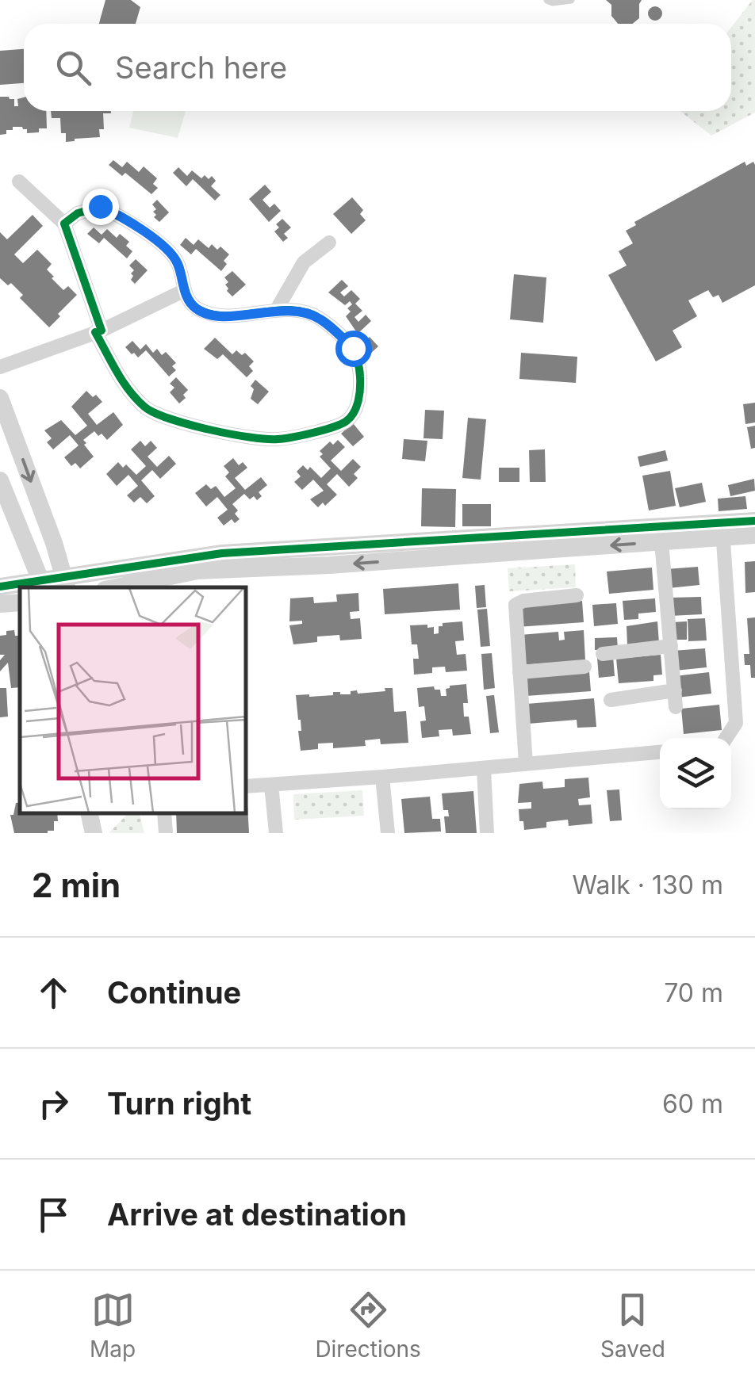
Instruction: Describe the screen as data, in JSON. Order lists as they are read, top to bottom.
{
  "page": {
    "search": "Search here",
    "heading": ["2 min", "Walk · 130 m"],
    "list": [
      ["Continue", "70 m"],
      ["Turn right", "60 m"],
      "Arrive at destination"
    ],
    "nav": ["Map", "Directions", "Saved"]
  }
}
